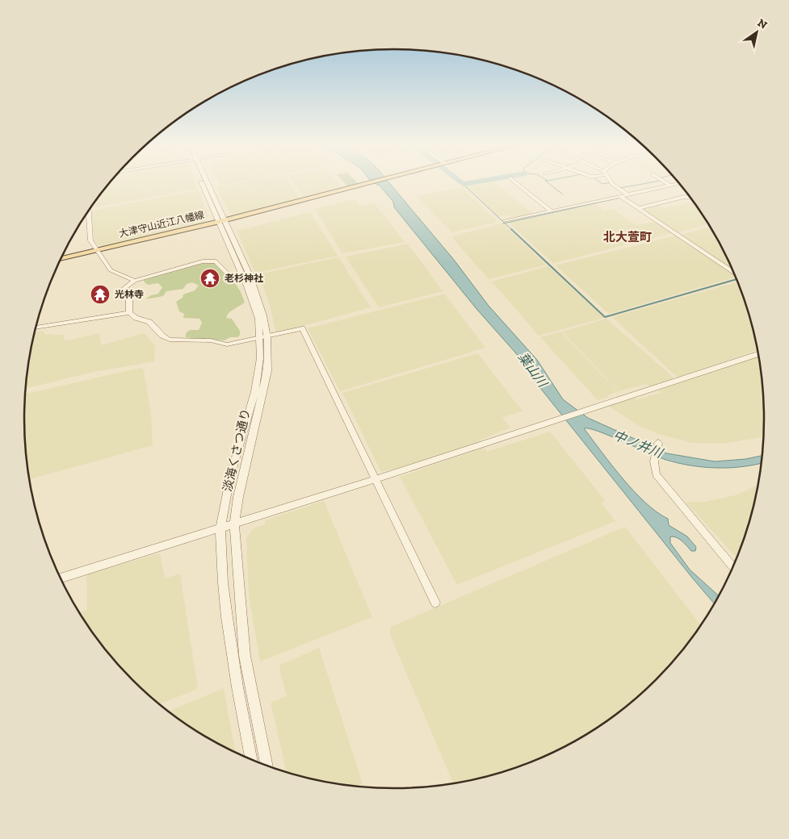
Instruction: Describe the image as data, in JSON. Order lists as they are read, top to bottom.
{
  "streets": {
    "main road": ["大津守山近江八幡線"],
    "street": ["淡海くさつ通り"]
  },
  "crossings": [
    ["大津守山近江八幡線", "淡海くさつ通り"]
  ],
  "districts": ["北大萱町"],
  "water": ["葉山川", "中ノ井川"],
  "places": {
    "temple": ["老杉神社", "光林寺"]
  },
  "north": "top right"
}
